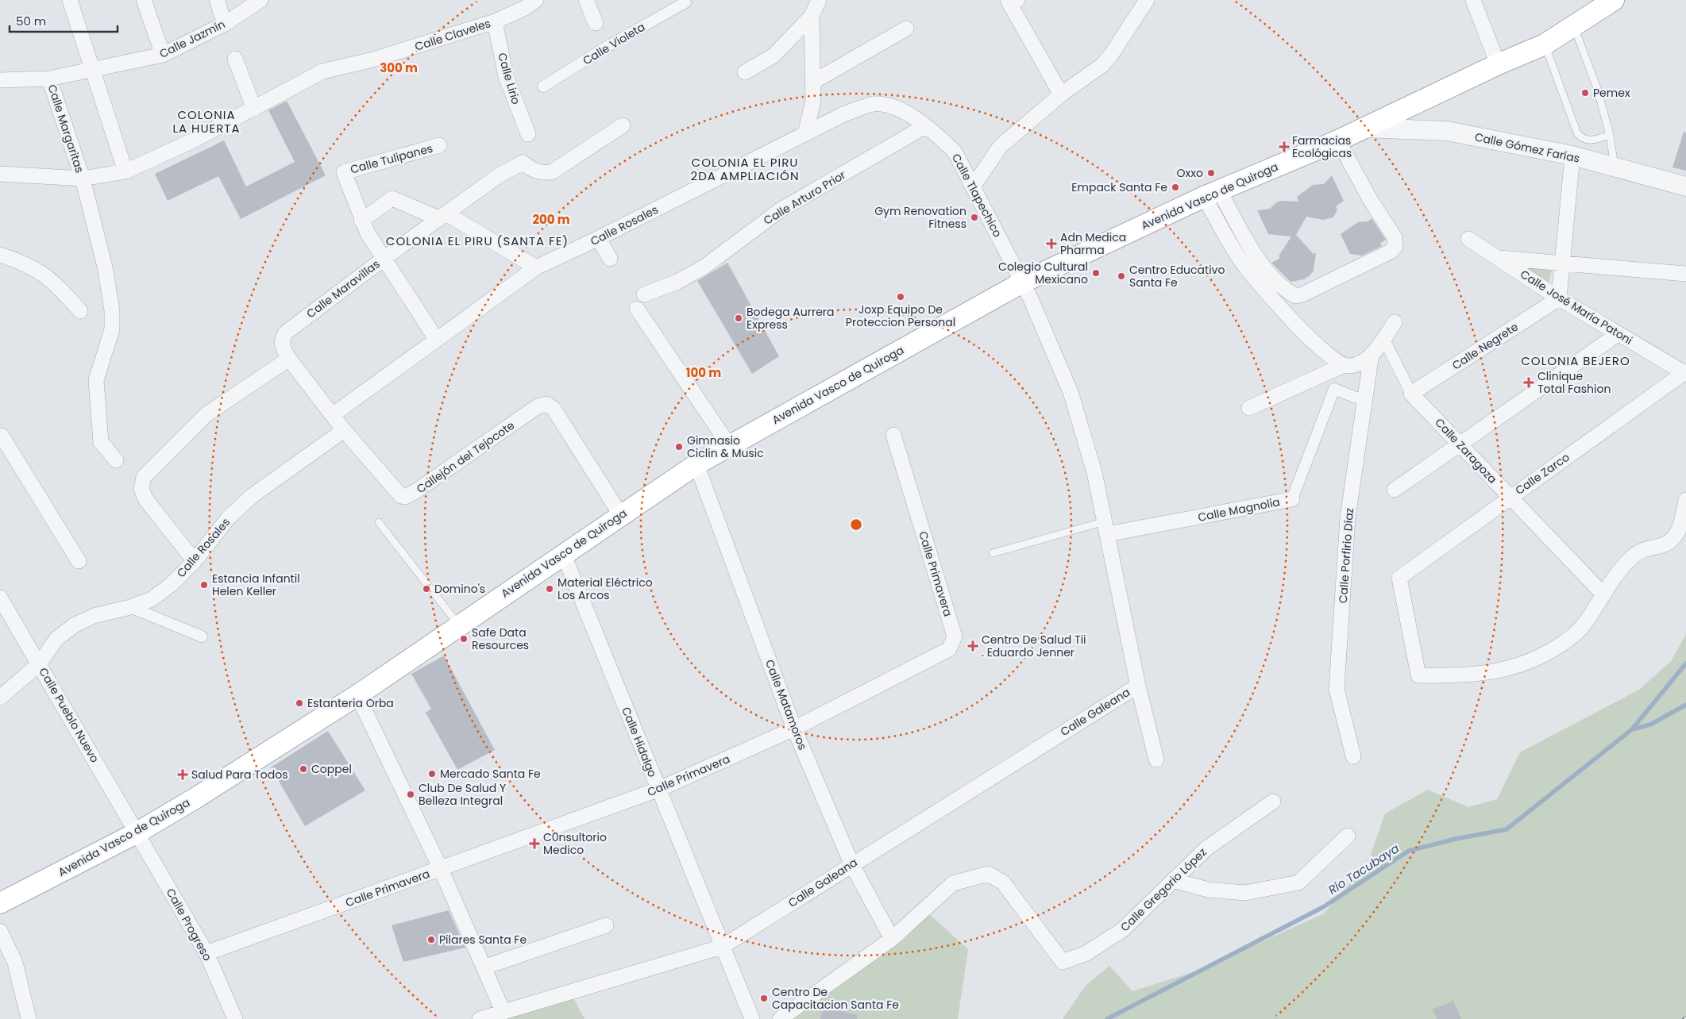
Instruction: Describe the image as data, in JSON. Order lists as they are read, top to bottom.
{
  "streets": {
    "main road": ["Avenida Vasco de Quiroga"],
    "street": [
      "Calle Claveles",
      "Calle Jazmín",
      "Calle Violeta",
      "Calle Lirio",
      "Calle Margaritas",
      "Calle Gómez Farías",
      "Calle Tulipanes",
      "Calle Tlapechico",
      "Calle Arturo Prior",
      "Calle Rosales",
      "Calle Maravillas",
      "Calle José María Patoni",
      "Calle Negrete",
      "Calle Zaragoza",
      "Callejón del Tejocote",
      "Calle Zarco",
      "Calle Magnolia",
      "Calle Porfirio Díaz",
      "Calle Primavera",
      "Calle Matamoros",
      "Calle Galeana",
      "Calle Pueblo Nuevo",
      "Calle Hidalgo",
      "Calle Gregorio López",
      "Calle Progreso"
    ]
  },
  "crossings": [
    ["Calle Claveles", "Calle Lirio"],
    ["Calle Claveles", "Calle Margaritas"],
    ["Calle Jazmín", "Calle Margaritas"],
    ["Calle Gómez Farías", "Avenida Vasco de Quiroga"],
    ["Calle Tlapechico", "Avenida Vasco de Quiroga"],
    ["Calle Tlapechico", "Calle Arturo Prior"],
    ["Calle Tlapechico", "Calle Rosales"],
    ["Avenida Vasco de Quiroga", "Callejón del Tejocote"],
    ["Avenida Vasco de Quiroga", "Calle Matamoros"],
    ["Avenida Vasco de Quiroga", "Calle Pueblo Nuevo"],
    ["Avenida Vasco de Quiroga", "Calle Hidalgo"],
    ["Avenida Vasco de Quiroga", "Calle Progreso"],
    ["Calle Rosales", "Callejón del Tejocote"],
    ["Calle Rosales", "Calle Pueblo Nuevo"],
    ["Calle Maravillas", "Callejón del Tejocote"],
    ["Calle José María Patoni", "Calle Negrete"],
    ["Calle José María Patoni", "Calle Zarco"],
    ["Calle Negrete", "Calle Zaragoza"],
    ["Calle Zaragoza", "Calle Zarco"],
    ["Calle Magnolia", "Calle Porfirio Díaz"],
    ["Calle Primavera", "Calle Matamoros"],
    ["Calle Primavera", "Calle Hidalgo"],
    ["Calle Primavera", "Calle Progreso"],
    ["Calle Matamoros", "Calle Galeana"],
    ["Calle Matamoros", "Calle Gregorio López"],
    ["Calle Galeana", "Calle Hidalgo"],
    ["Calle Pueblo Nuevo", "Calle Progreso"]
  ],
  "districts": [
    "COLONIA LA HUERTA",
    "COLONIA EL PIRU 2DA AMPLIACIÓN",
    "COLONIA EL PIRU (SANTA FE)",
    "COLONIA BEJERO"
  ],
  "water": ["Río Tacubaya"],
  "places": {
    "other": [
      "Pemex",
      "Oxxo",
      "Empack Santa Fe",
      "Gym Renovation Fitness",
      "Colegio Cultural Mexicano",
      "Centro Educativo Santa Fe",
      "Joxp Equipo De Proteccion Personal",
      "Bodega Aurrera Express",
      "Gimnasio Ciclin & Music",
      "Estancia Infantil Helen Keller",
      "Domino's",
      "Material Eléctrico Los Arcos",
      "Safe Data Resources",
      "Estanteria Orba",
      "Coppel",
      "Mercado Santa Fe",
      "Club De Salud Y Belleza Integral",
      "Pilares Santa Fe",
      "Centro De Capacitacion Santa Fe"
    ],
    "health": [
      "Farmacias Ecológicas",
      "Adn Medica Pharma",
      "Clinique Total Fashion",
      "Centro De Salud Tii . Eduardo Jenner",
      "Salud Para Todos",
      "C0nsultorio Medico"
    ]
  },
  "scale_bar": "50 m",
  "rings": ["300 m", "200 m", "100 m"]
}
